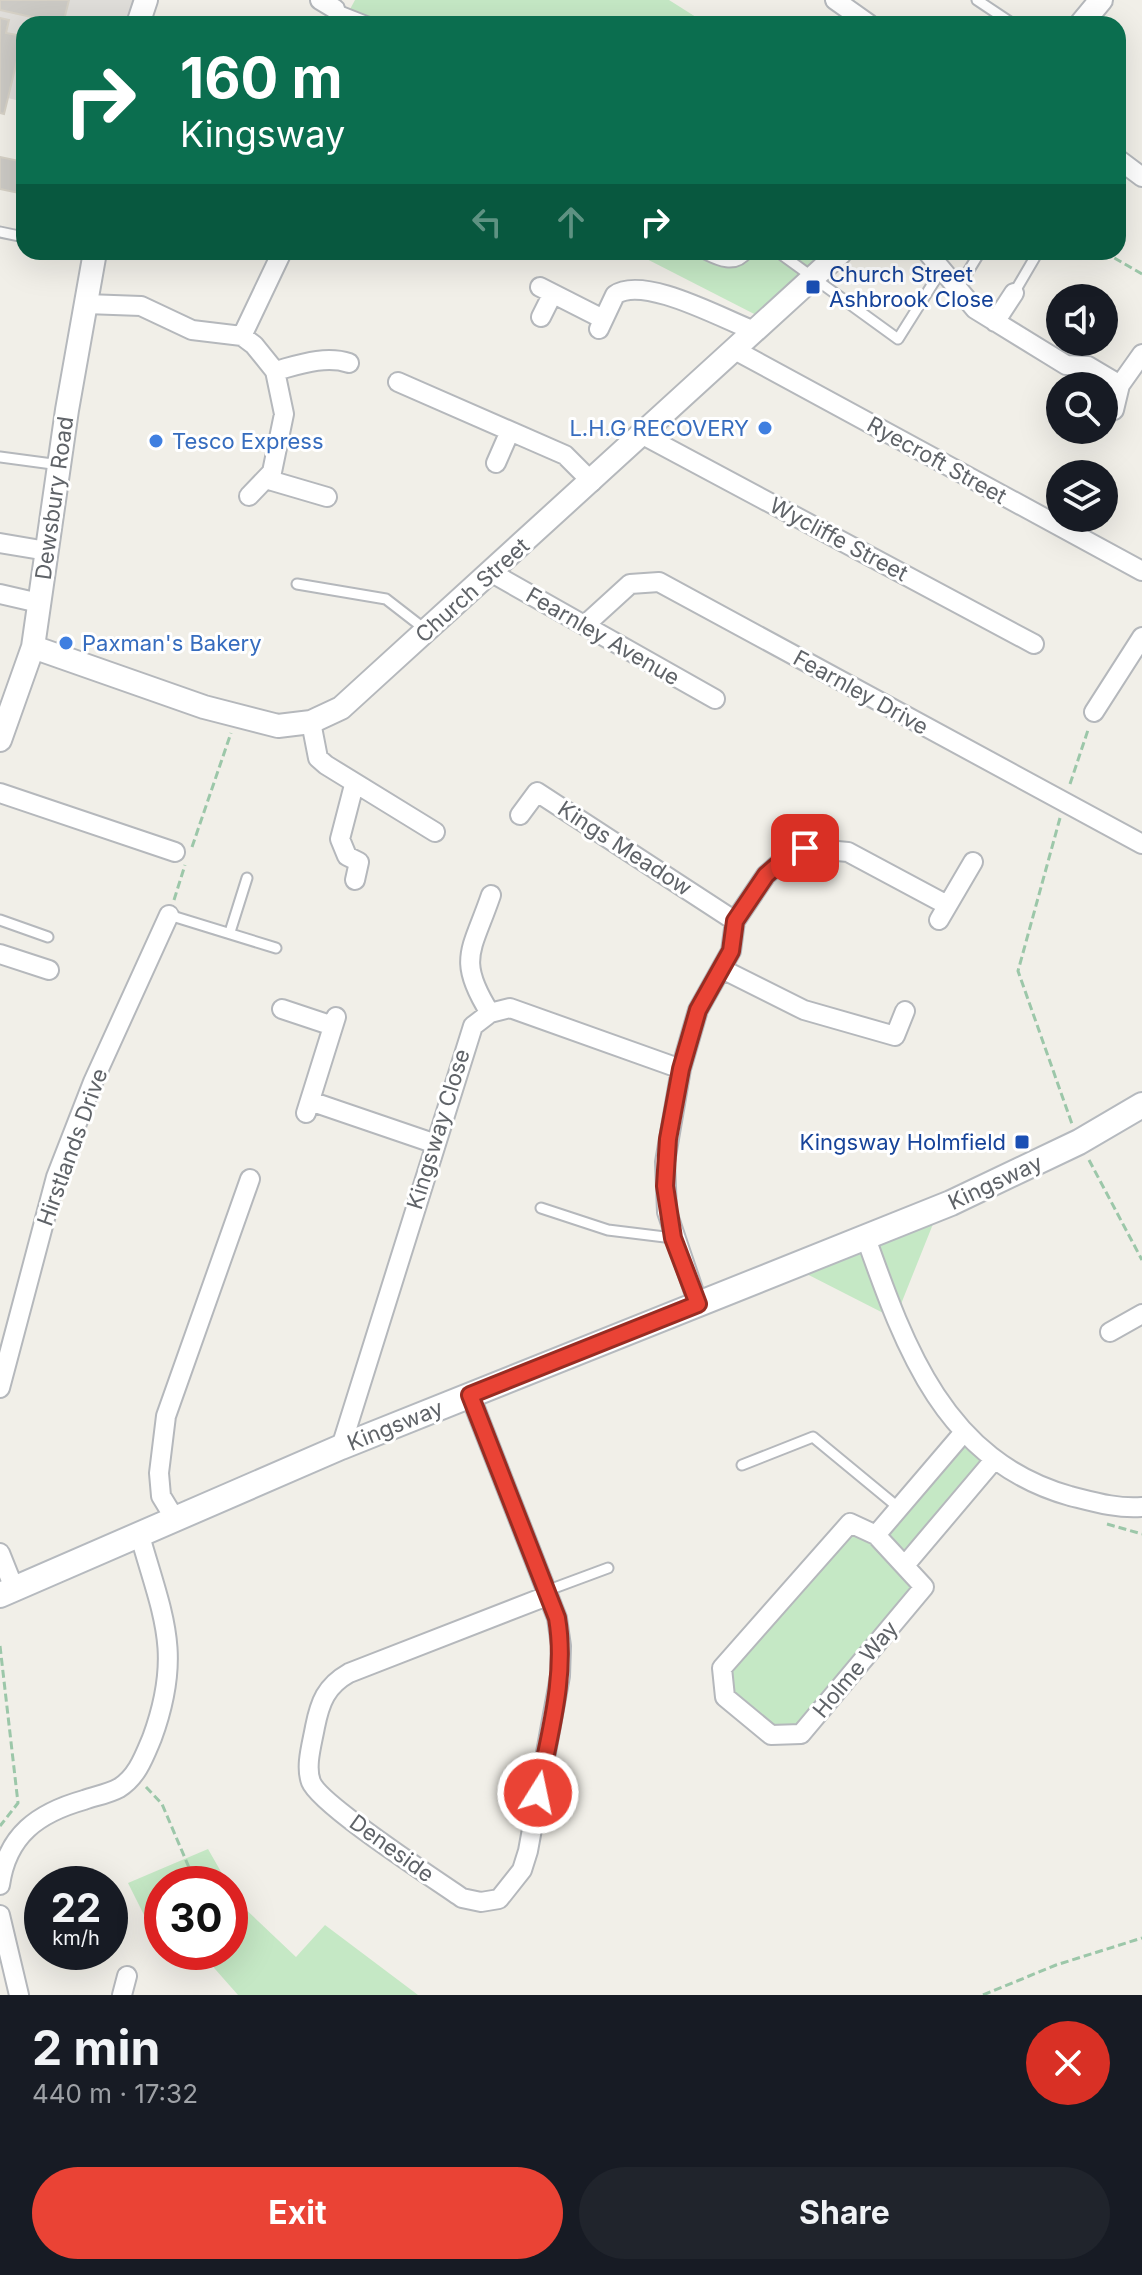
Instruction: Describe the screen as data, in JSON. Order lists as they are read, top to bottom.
{
  "streets": {
    "main road": ["Kingsway"],
    "street": [
      "Ryecroft Street",
      "Dewsbury Road",
      "Wycliffe Street",
      "Church Street",
      "Fearnley Avenue",
      "Fearnley Drive",
      "Kings Meadow",
      "Kingsway Close",
      "Hirstlands Drive",
      "Holme Way",
      "Deneside"
    ]
  },
  "crossings": [
    ["Ryecroft Street", "Church Street"],
    ["Dewsbury Road", "Church Street"],
    ["Wycliffe Street", "Church Street"],
    ["Church Street", "Fearnley Avenue"],
    ["Fearnley Avenue", "Fearnley Drive"],
    ["Kingsway Close", "Kingsway"],
    ["Kingsway", "Deneside"]
  ],
  "places": {
    "transit": ["Church Street Ashbrook Close", "Kingsway Holmfield"],
    "other": ["L.H.G RECOVERY", "Tesco Express", "Paxman's Bakery"]
  },
  "page": {
    "turn": ["160 m", "Kingsway"],
    "speed": "22 km/h",
    "limit": "30",
    "heading": ["2 min", "440 m · 17:32"],
    "buttons": ["Exit", "Share"]
  }
}
